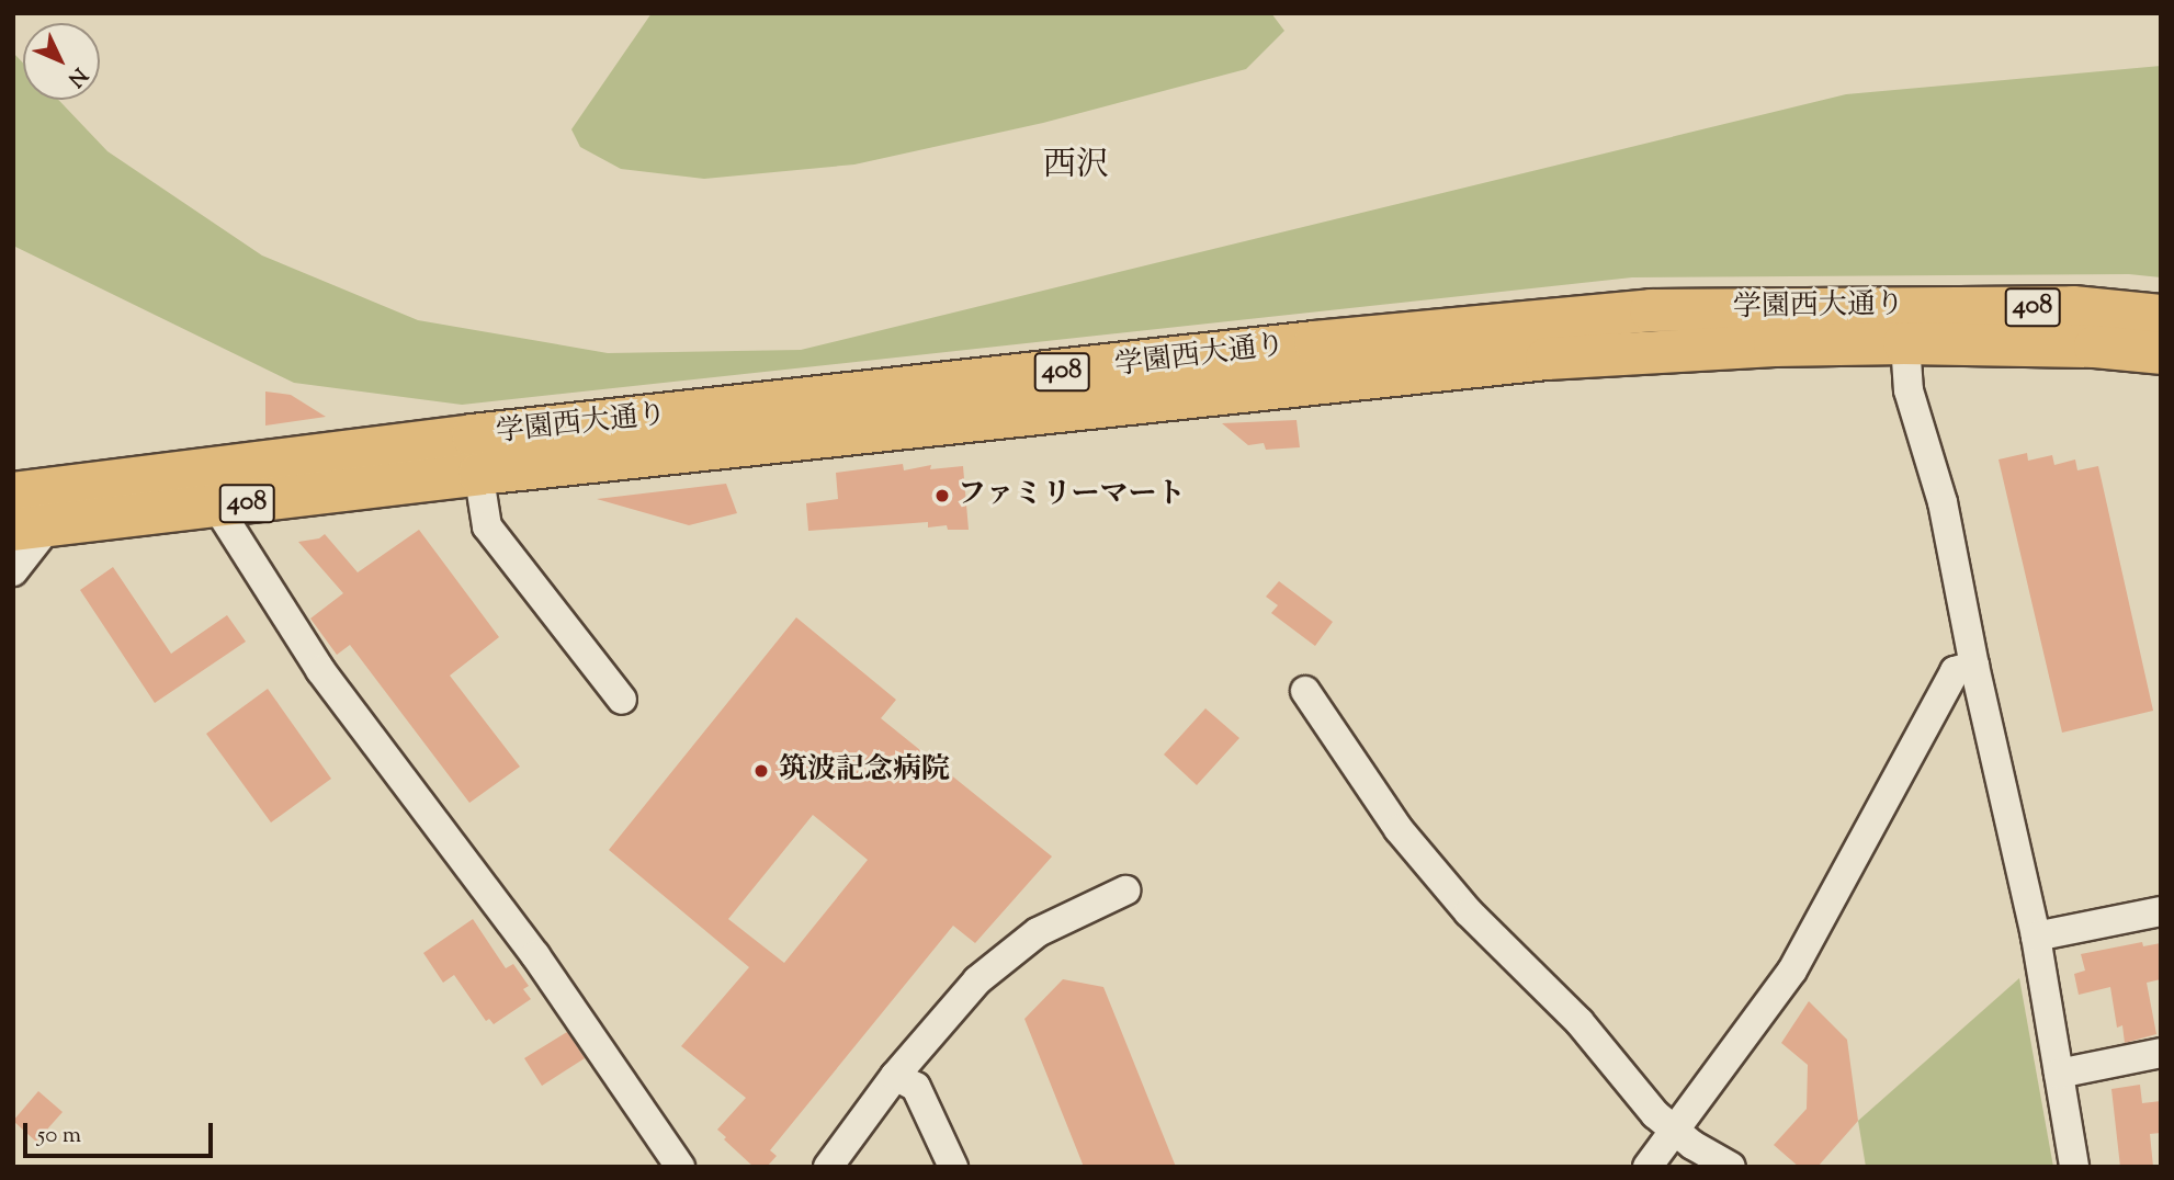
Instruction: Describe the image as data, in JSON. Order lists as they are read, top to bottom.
{
  "streets": {
    "highway": ["学園西大通り", "408"]
  },
  "districts": ["西沢"],
  "places": ["ファミリーマート", "筑波記念病院"],
  "scale_bar": "50 m",
  "north": "bottom right"
}
